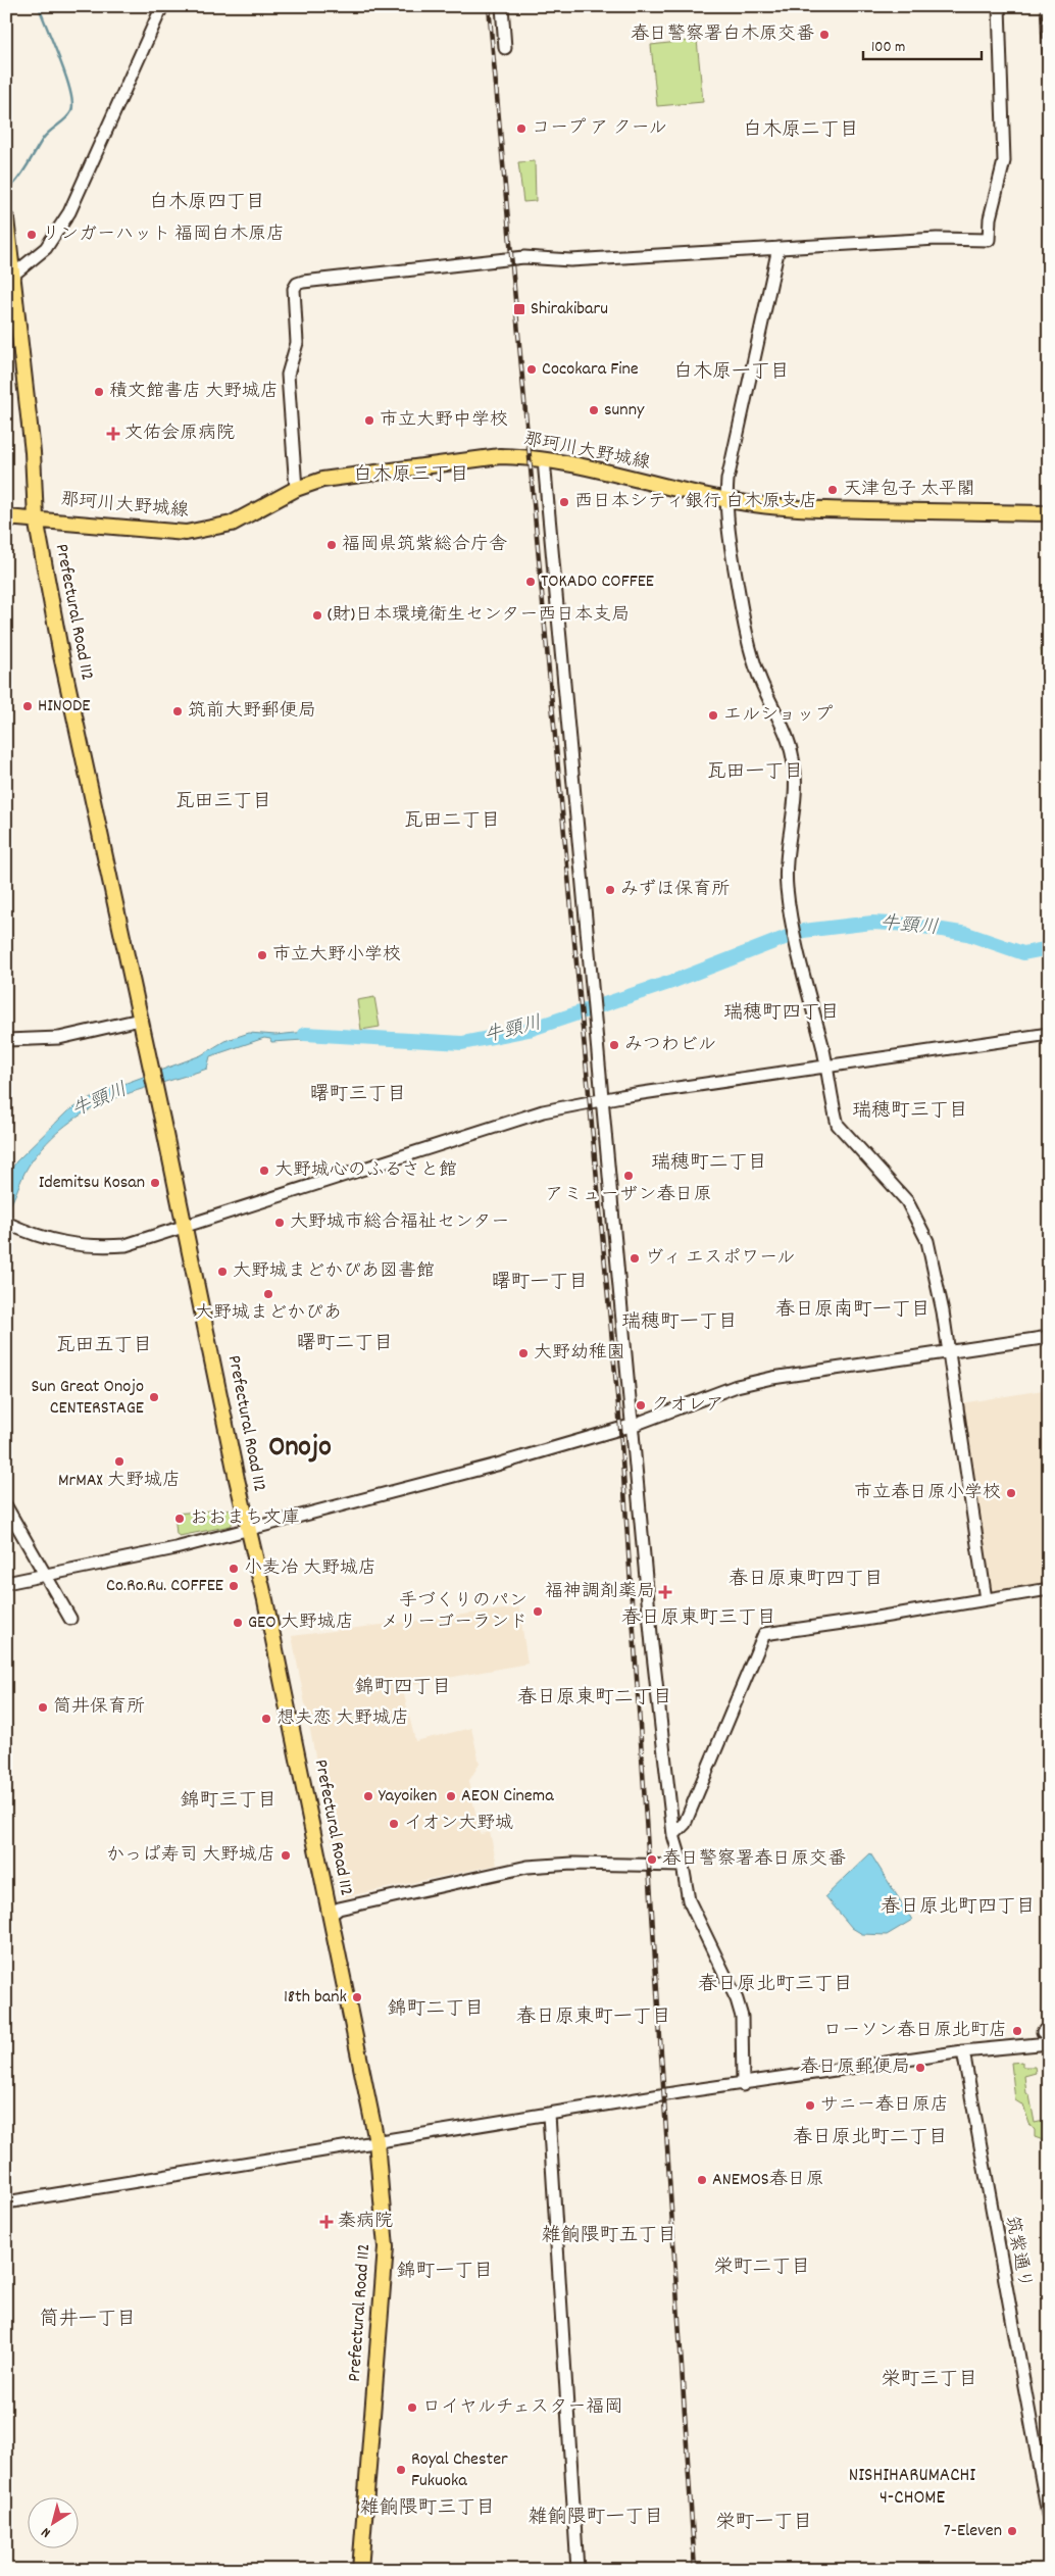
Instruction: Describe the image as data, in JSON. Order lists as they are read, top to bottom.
{
  "streets": {
    "main road": ["那珂川大野城線", "Prefectural Road 112"],
    "street": ["筑紫通り"]
  },
  "crossings": [
    ["那珂川大野城線", "Prefectural Road 112"]
  ],
  "districts": [
    "白木原二丁目",
    "白木原四丁目",
    "白木原一丁目",
    "白木原三丁目",
    "瓦田一丁目",
    "瓦田三丁目",
    "瓦田二丁目",
    "瑞穂町四丁目",
    "曙町三丁目",
    "瑞穂町三丁目",
    "瑞穂町二丁目",
    "曙町一丁目",
    "春日原南町一丁目",
    "瑞穂町一丁目",
    "曙町二丁目",
    "瓦田五丁目",
    "Onojo",
    "春日原東町四丁目",
    "春日原東町三丁目",
    "錦町四丁目",
    "春日原東町二丁目",
    "錦町三丁目",
    "春日原北町四丁目",
    "春日原北町三丁目",
    "錦町二丁目",
    "春日原東町一丁目",
    "春日原北町二丁目",
    "雑餉隈町五丁目",
    "栄町二丁目",
    "錦町一丁目",
    "筒井一丁目",
    "栄町三丁目",
    "NISHIHARUMACHI 4-CHOME",
    "雑餉隈町三丁目",
    "雑餉隈町一丁目",
    "栄町一丁目"
  ],
  "water": ["牛頸川"],
  "places": {
    "other": [
      "春日警察署白木原交番",
      "コープ ア クール",
      "リンガーハット 福岡白木原店",
      "Cocokara Fine",
      "積文館書店 大野城店",
      "sunny",
      "市立大野中学校",
      "天津包子 太平閣",
      "西日本シティ銀行 白木原支店",
      "福岡県筑紫総合庁舎",
      "TOKADO COFFEE",
      "(財)日本環境衛生センター西日本支局",
      "HINODE",
      "筑前大野郵便局",
      "エルショップ",
      "みずほ保育所",
      "市立大野小学校",
      "みつわビル",
      "大野城心のふるさと館",
      "アミューザン春日原",
      "Idemitsu Kosan",
      "大野城市総合福祉センター",
      "ヴィ エスポワール",
      "大野城まどかぴあ図書館",
      "大野城まどかぴあ",
      "大野幼稚園",
      "Sun Great Onojo CENTERSTAGE",
      "クオレア",
      "MrMAX 大野城店",
      "市立春日原小学校",
      "おおまち文庫",
      "小麦冶 大野城店",
      "Co.Ro.Ru. COFFEE",
      "手づくりのパン メリーゴーランド",
      "GEO 大野城店",
      "筒井保育所",
      "想夫恋 大野城店",
      "Yayoiken",
      "AEON Cinema",
      "イオン大野城",
      "かっぱ寿司 大野城店",
      "春日警察署春日原交番",
      "18th bank",
      "ローソン春日原北町店",
      "春日原郵便局",
      "サニー春日原店",
      "ANEMOS春日原",
      "ロイヤルチェスター福岡",
      "Royal Chester Fukuoka",
      "7-Eleven"
    ],
    "transit": ["Shirakibaru"],
    "health": ["文佑会原病院", "福神調剤薬局", "秦病院"]
  },
  "scale_bar": "100 m",
  "north": "bottom left"
}
